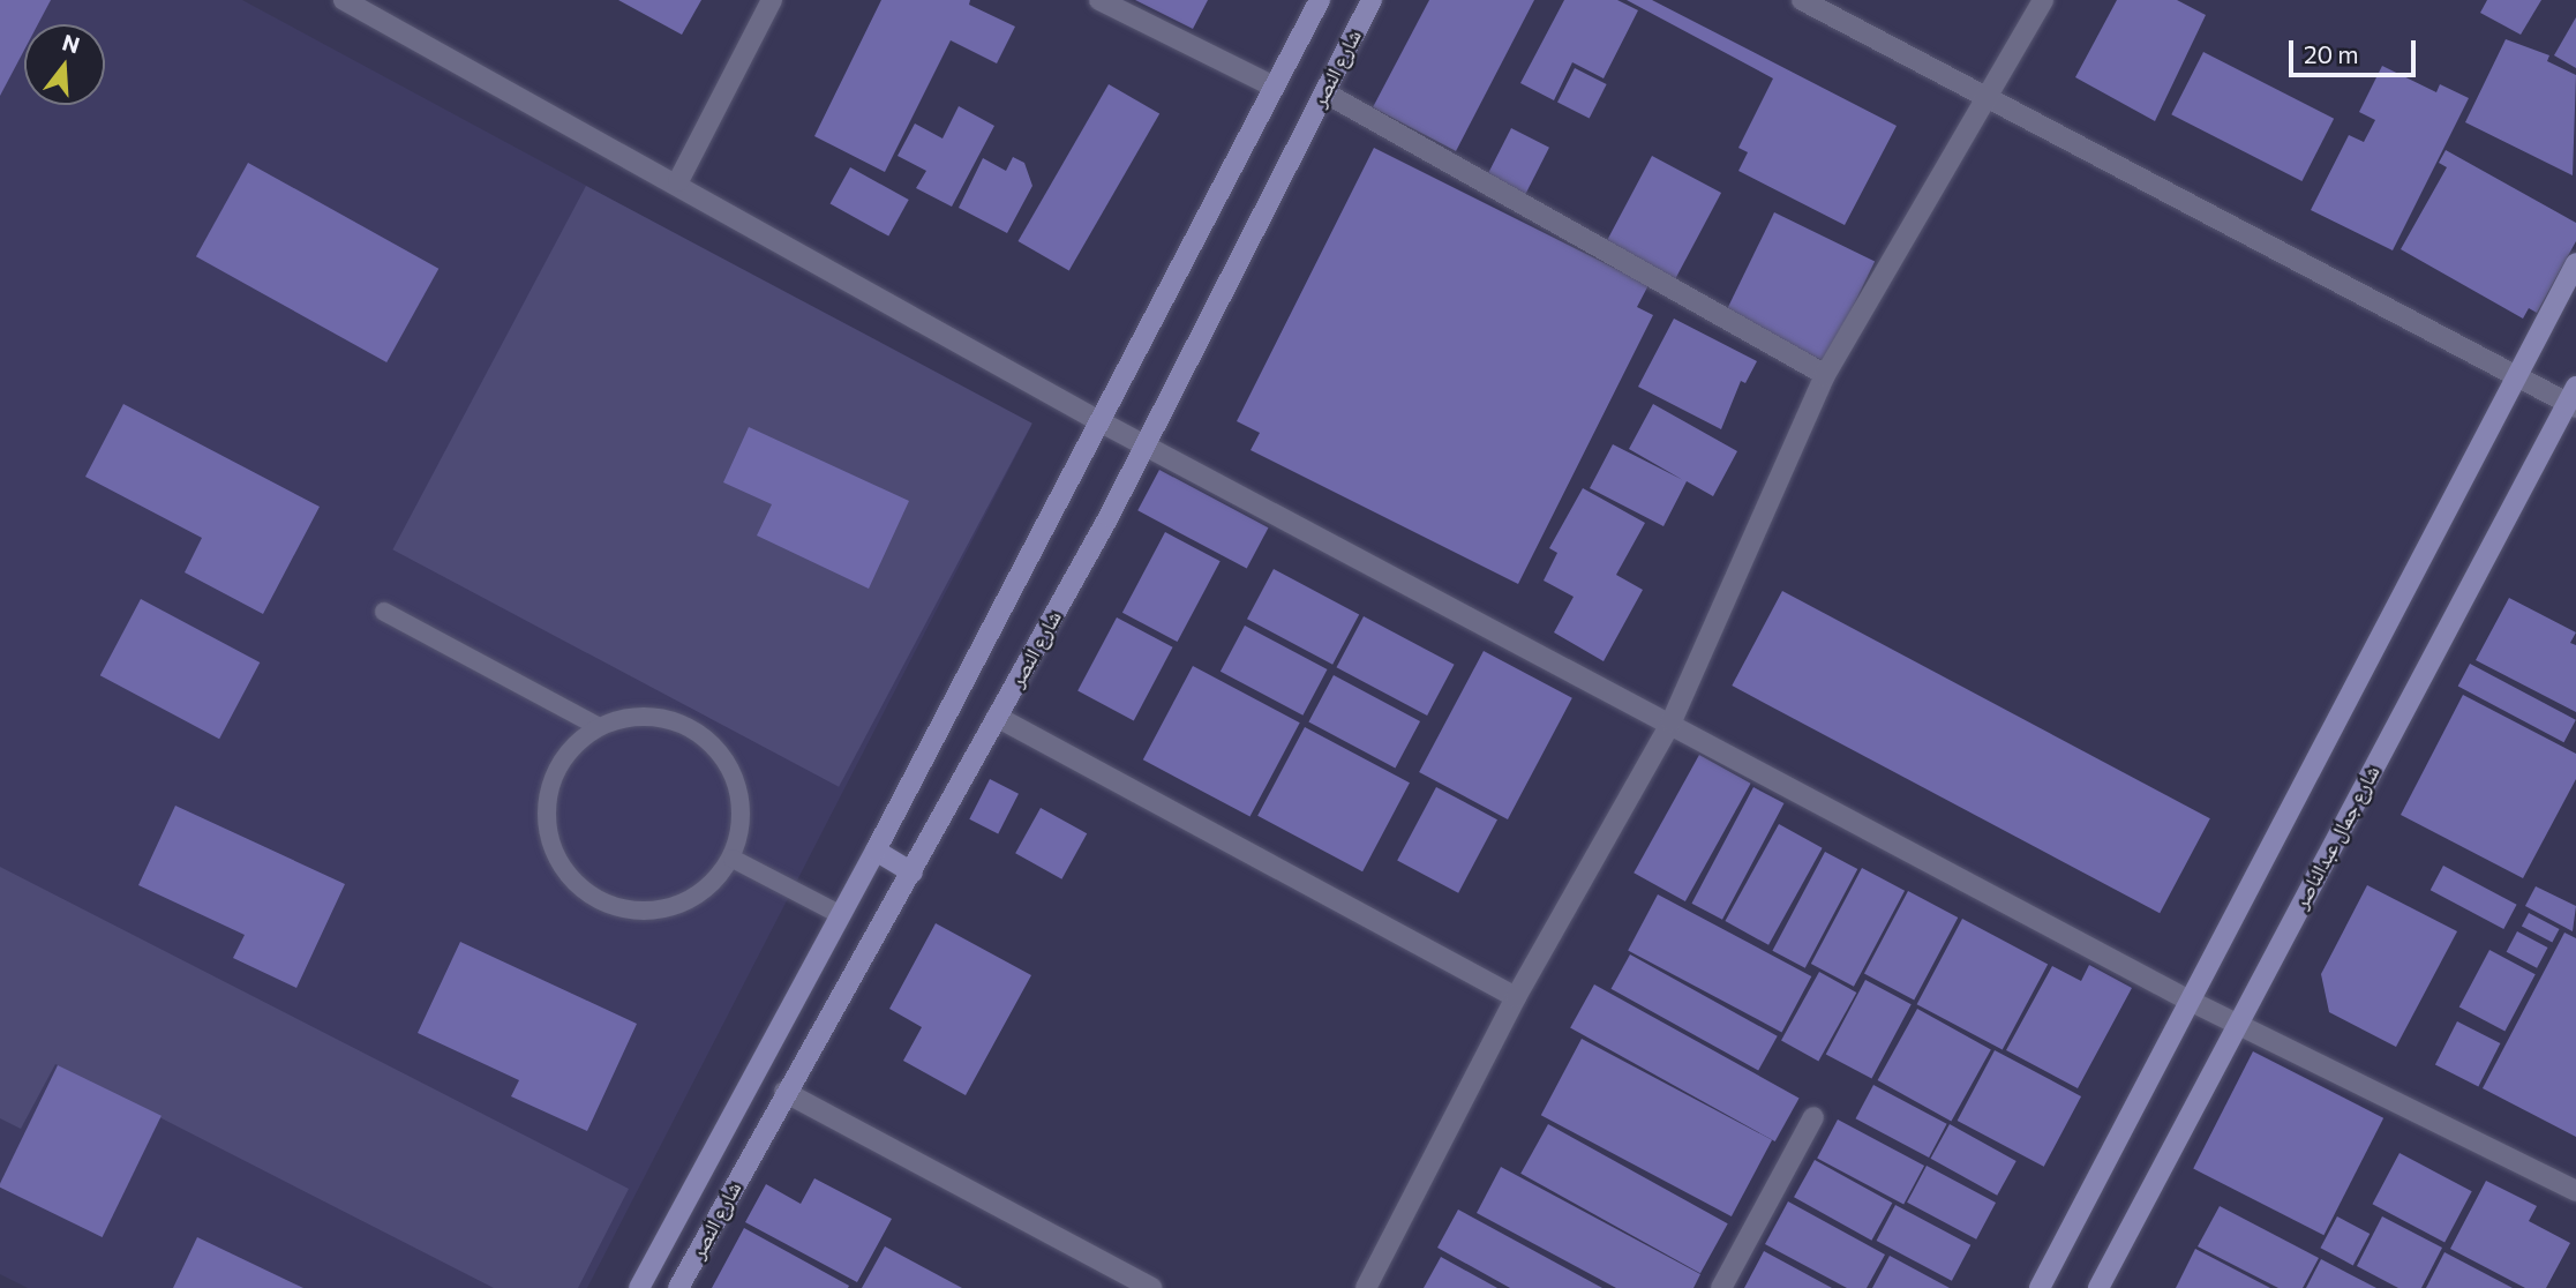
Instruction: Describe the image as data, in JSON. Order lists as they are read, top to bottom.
{
  "streets": {
    "street": ["شارع النصر", "شارع جمال عبدالناصر"]
  },
  "scale_bar": "20 m",
  "north": "top"
}
